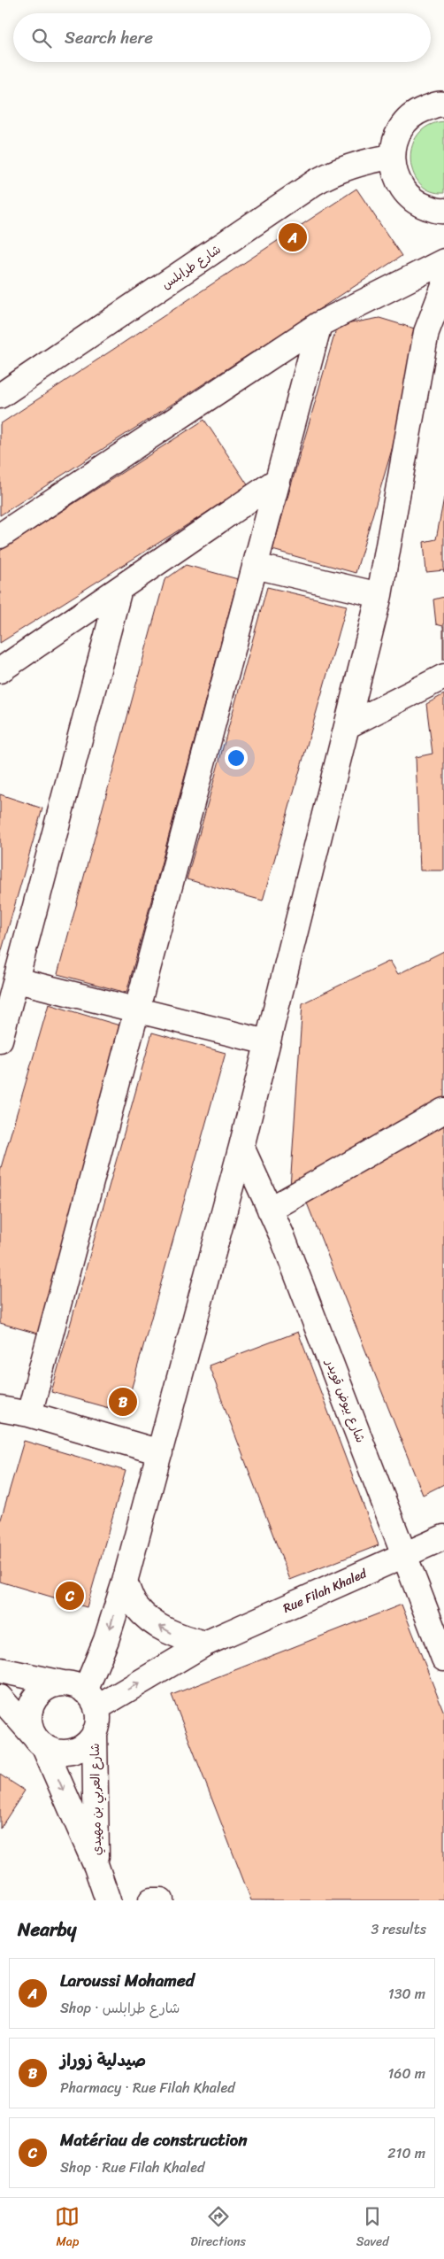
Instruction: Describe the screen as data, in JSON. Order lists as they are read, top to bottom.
{
  "streets": {
    "street": [
      "شارع طرابلس",
      "شارع بيوض قويدر",
      "Rue Filah Khaled",
      "شارع العربي بن مهيدي"
    ]
  },
  "crossings": [
    ["شارع بيوض قويدر", "Rue Filah Khaled"],
    ["Rue Filah Khaled", "شارع العربي بن مهيدي"]
  ],
  "page": {
    "search": "Search here",
    "pins": ["A", "B", "C"],
    "heading": ["Nearby", "3 results"],
    "list": [
      {
        "mark": "A",
        "name": "Laroussi Mohamed",
        "note": "Shop · شارع طرابلس",
        "value": "130 m"
      },
      {
        "mark": "B",
        "name": "صيدلية زوراز",
        "note": "Pharmacy · Rue Filah Khaled",
        "value": "160 m"
      },
      {
        "mark": "C",
        "name": "Matériau de construction",
        "note": "Shop · Rue Filah Khaled",
        "value": "210 m"
      }
    ],
    "nav": ["Map", "Directions", "Saved"]
  }
}
